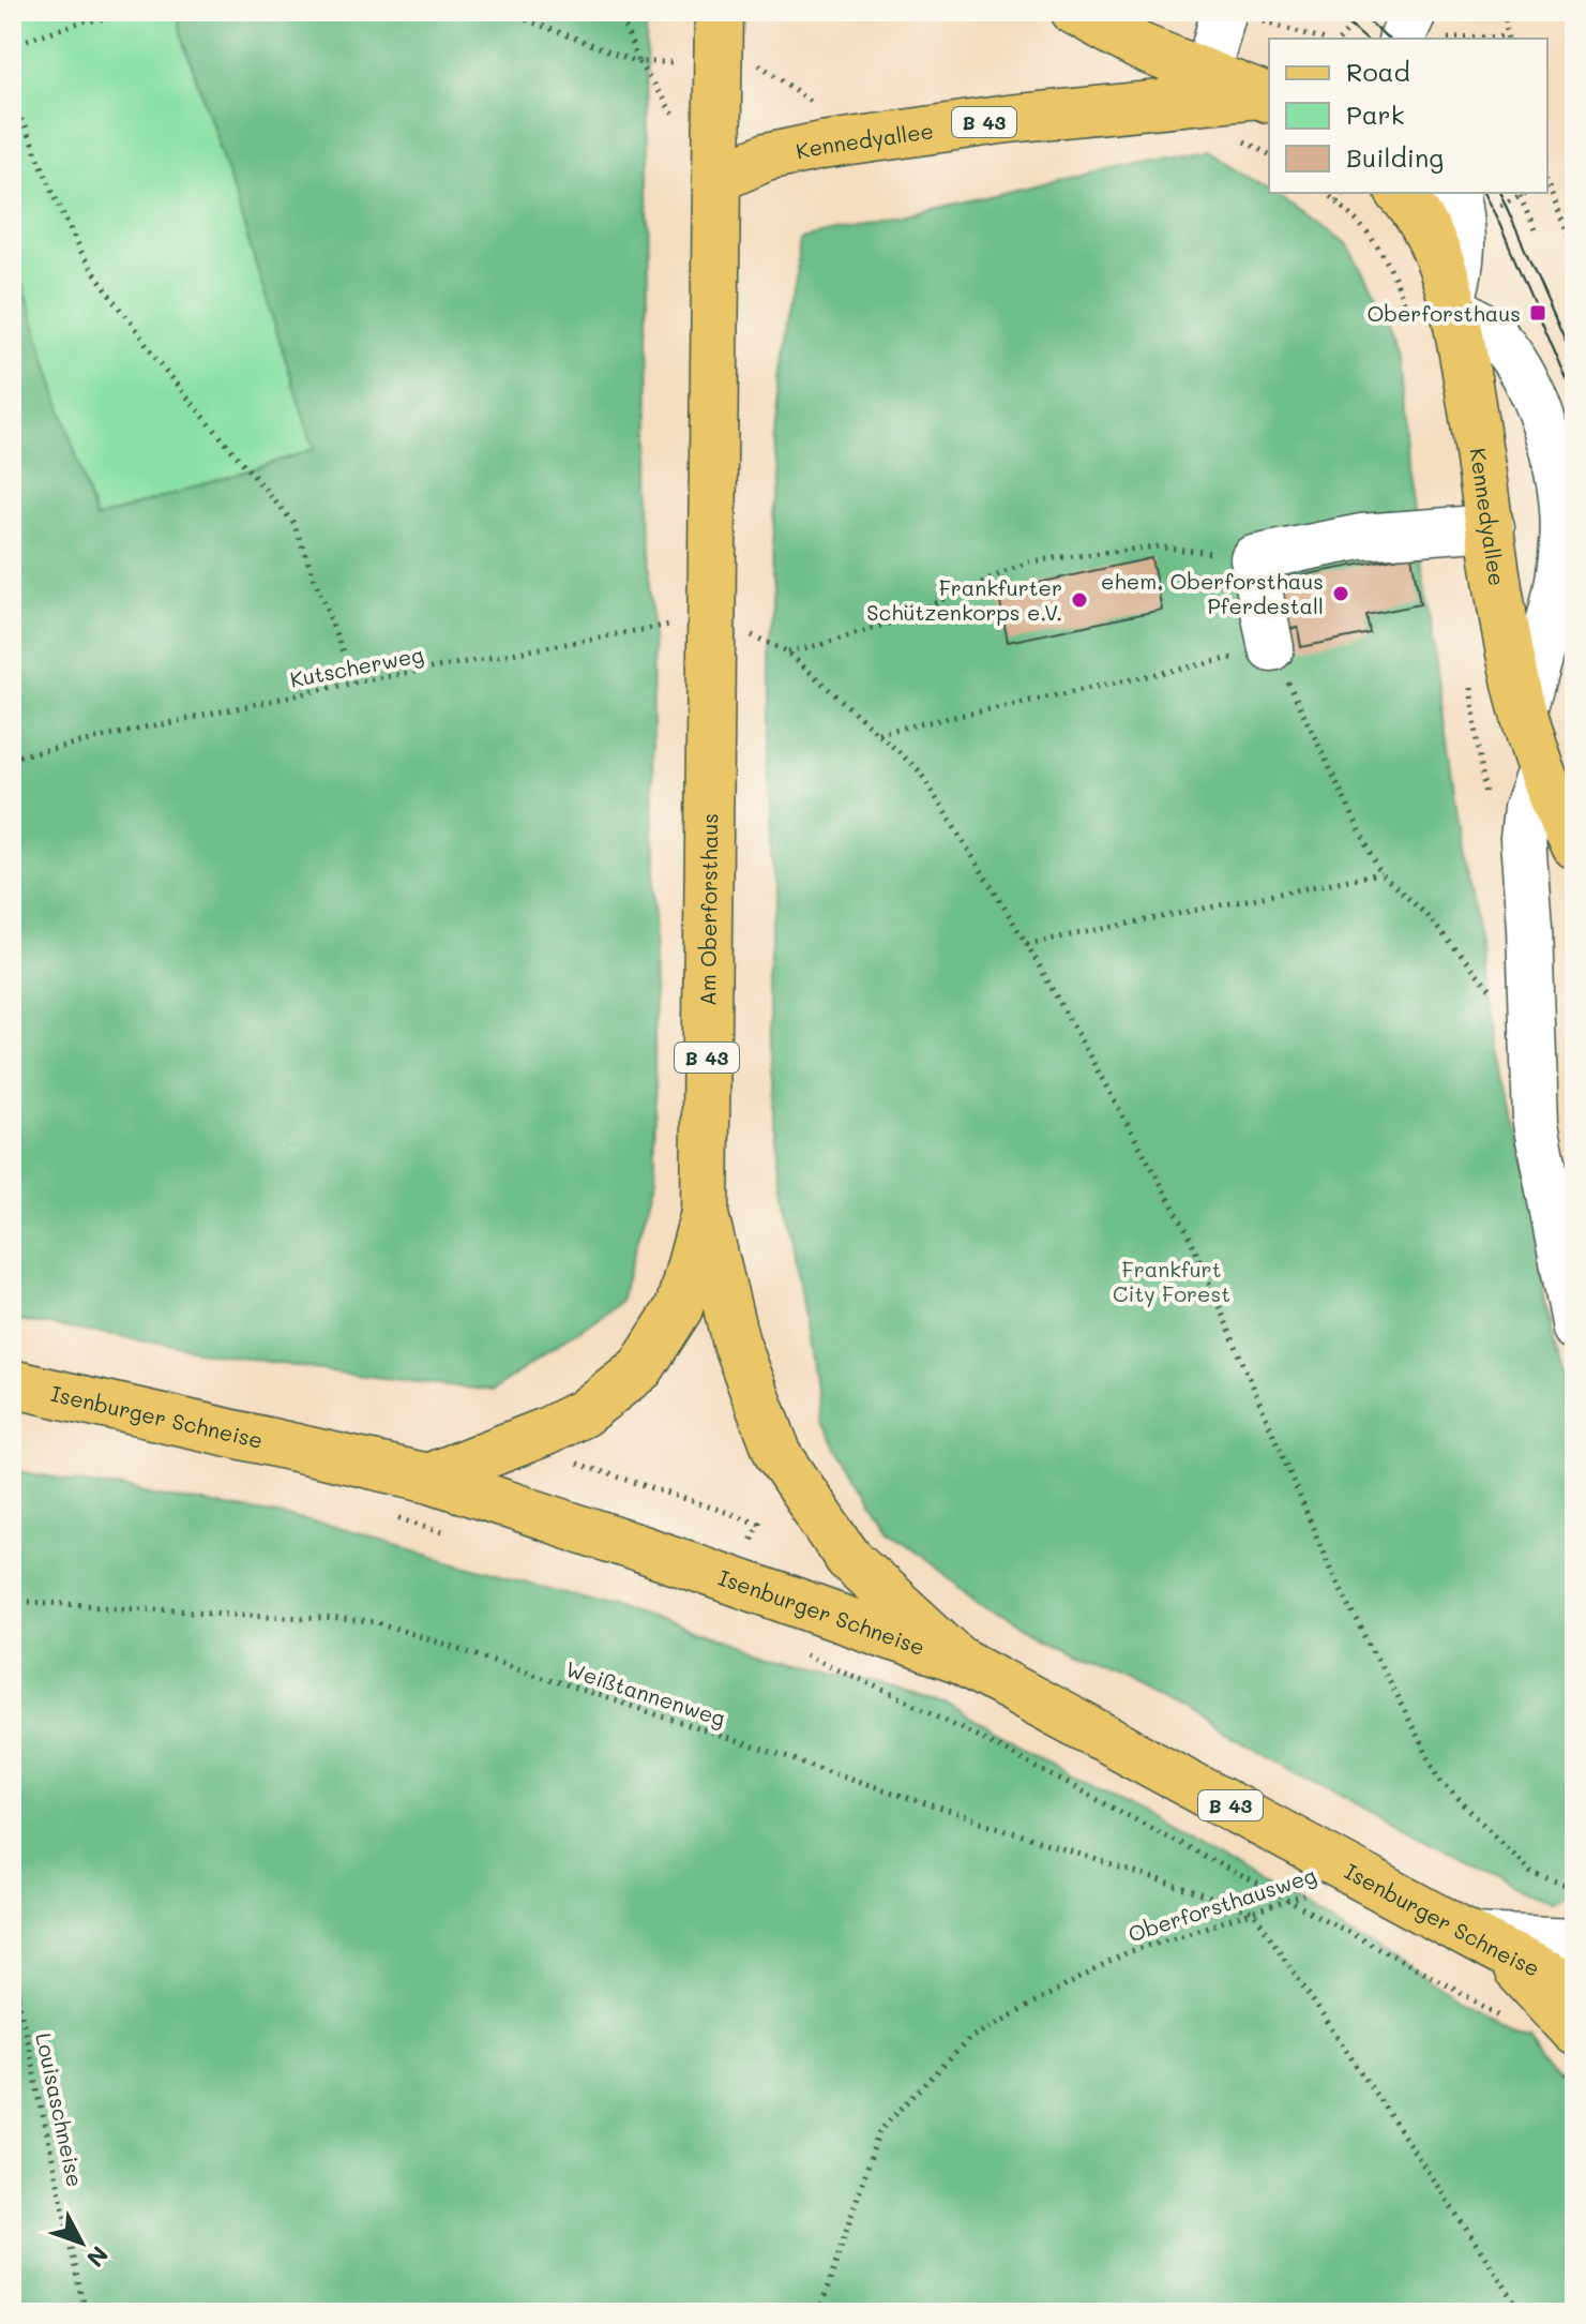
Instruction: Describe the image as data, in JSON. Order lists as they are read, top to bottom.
{
  "streets": {
    "main road": [
      "B 43",
      "Kennedyallee",
      "Am Oberforsthaus",
      "Isenburger Schneise"
    ],
    "path": [
      "Kutscherweg",
      "Weißtannenweg",
      "Oberforsthausweg",
      "Louisaschneise"
    ]
  },
  "crossings": [
    ["B 43", "Kennedyallee"],
    ["B 43", "Am Oberforsthaus"],
    ["Kennedyallee", "Am Oberforsthaus"],
    ["Kutscherweg", "Am Oberforsthaus"],
    ["Am Oberforsthaus", "Isenburger Schneise"],
    ["Isenburger Schneise", "Oberforsthausweg"],
    ["Weißtannenweg", "Oberforsthausweg"]
  ],
  "parks": ["Frankfurt City Forest"],
  "places": {
    "transit": ["Oberforsthaus"],
    "other": ["ehem. Oberforsthaus Pferdestall", "Frankfurter Schützenkorps e.V."]
  },
  "legend": ["Road", "Park", "Building"],
  "north": "bottom right"
}
